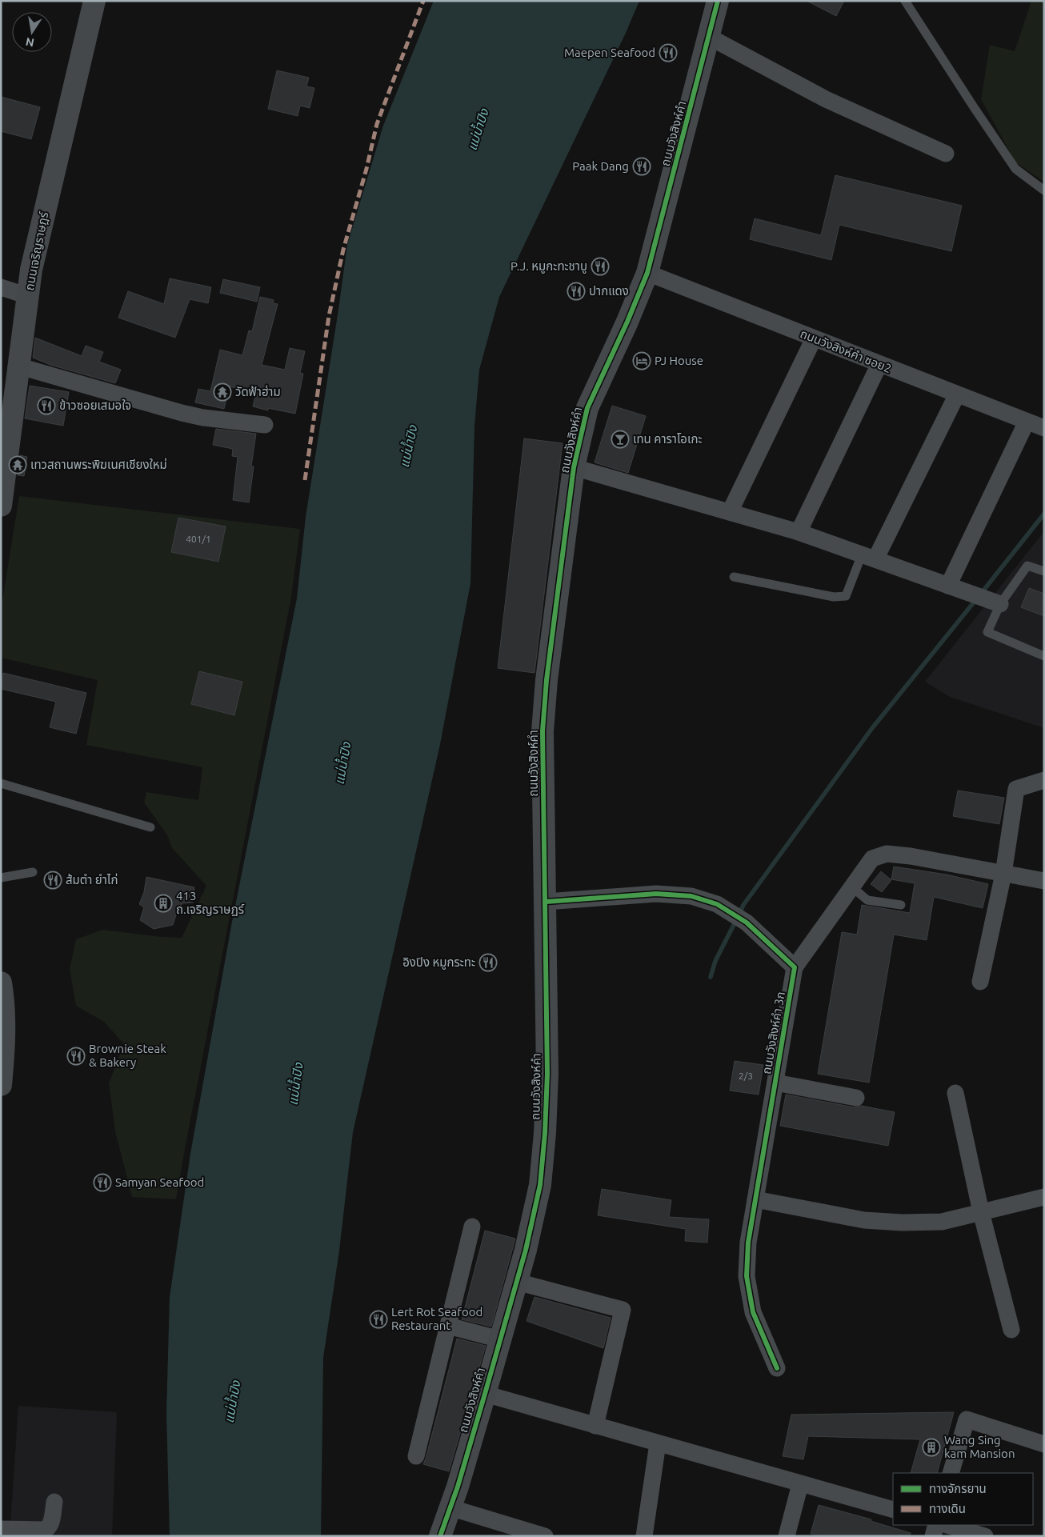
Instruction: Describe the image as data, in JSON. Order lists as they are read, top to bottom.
{
  "streets": {
    "street": [
      "ถนนวังสิงห์คำ",
      "ถนนเจริญราษฎร์",
      "ถนนวังสิงห์คำ ซอย2",
      "ถนนวังสิงห์คำ 3ก"
    ]
  },
  "crossings": [
    ["ถนนวังสิงห์คำ", "ถนนวังสิงห์คำ ซอย2"]
  ],
  "water": ["แม่น้ำปิง"],
  "places": {
    "restaurant": [
      "Maepen Seafood",
      "Paak Dang",
      "P.J. หมูกะทะชาบู",
      "ปากแดง",
      "ข้าวซอยเสมอใจ",
      "ส้มตำ ยำไก่",
      "อิงปิง หมูกระทะ",
      "Brownie Steak & Bakery",
      "Samyan Seafood",
      "Lert Rot Seafood Restaurant"
    ],
    "hotel": ["PJ House"],
    "temple": ["วัดฟ้าฮ่าม", "เทวสถานพระพิฆเนศเชียงใหม่"],
    "bar": ["เทน คาราโอเกะ"],
    "building": ["413 ถ.เจริญราษฏร์", "Wang Sing kam Mansion"]
  },
  "house_numbers": ["401/1", "2/3"],
  "legend": ["ทางจักรยาน", "ทางเดิน"],
  "north": "bottom"
}
